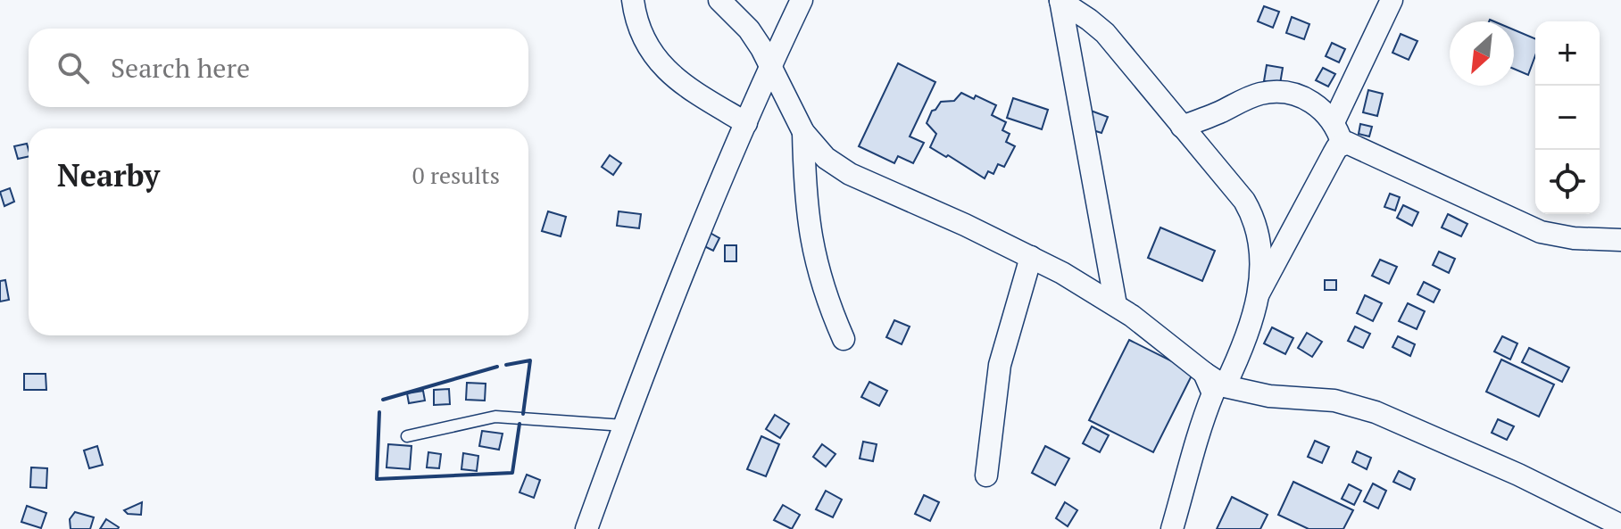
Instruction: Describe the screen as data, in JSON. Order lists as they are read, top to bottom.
{
  "north": "bottom left",
  "page": {
    "map_buttons": ["+", "−"],
    "search": "Search here",
    "heading": ["Nearby", "0 results"]
  }
}
